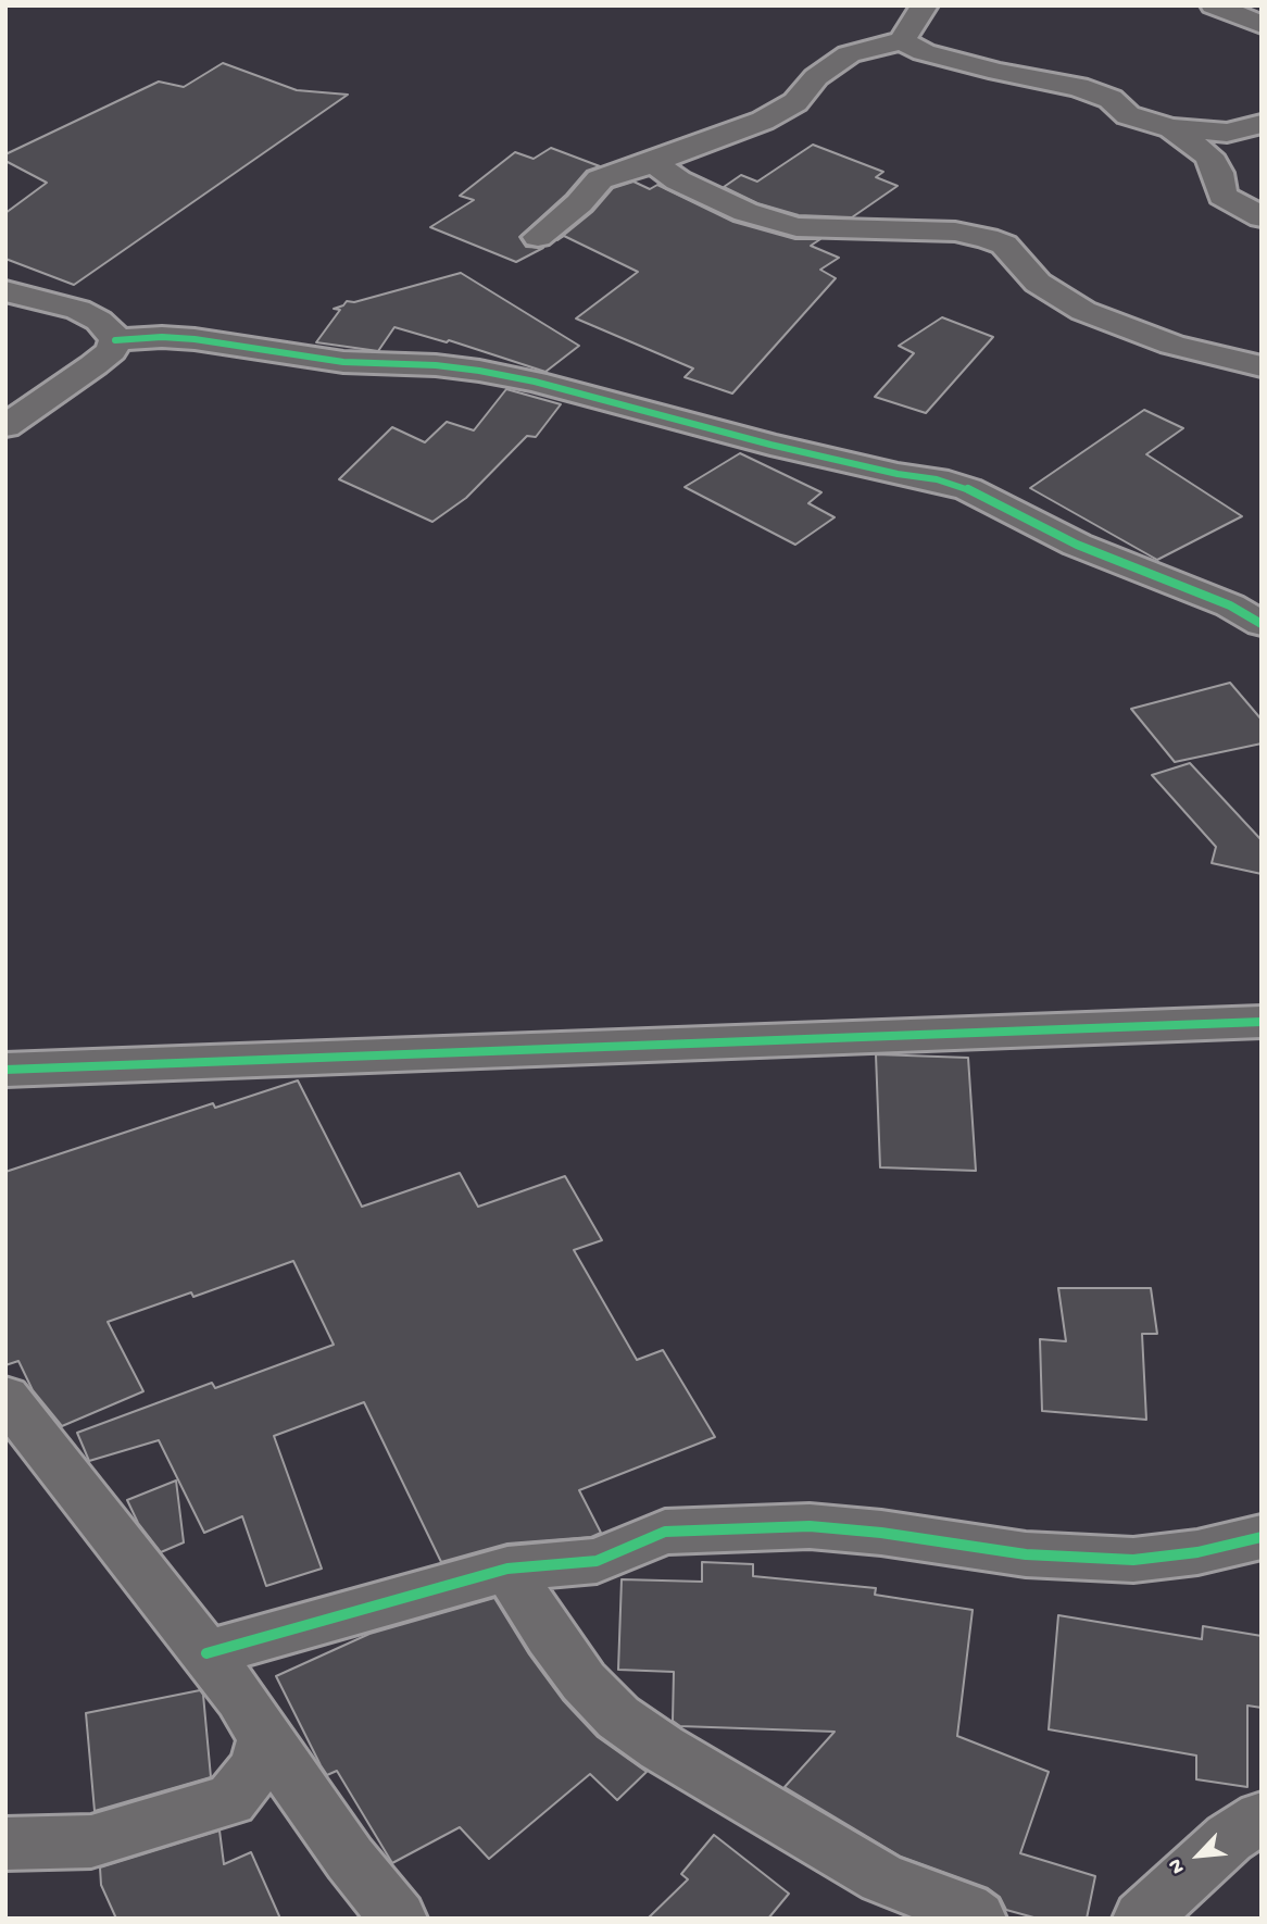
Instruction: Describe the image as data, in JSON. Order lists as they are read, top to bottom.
{
  "north": "bottom left"
}
